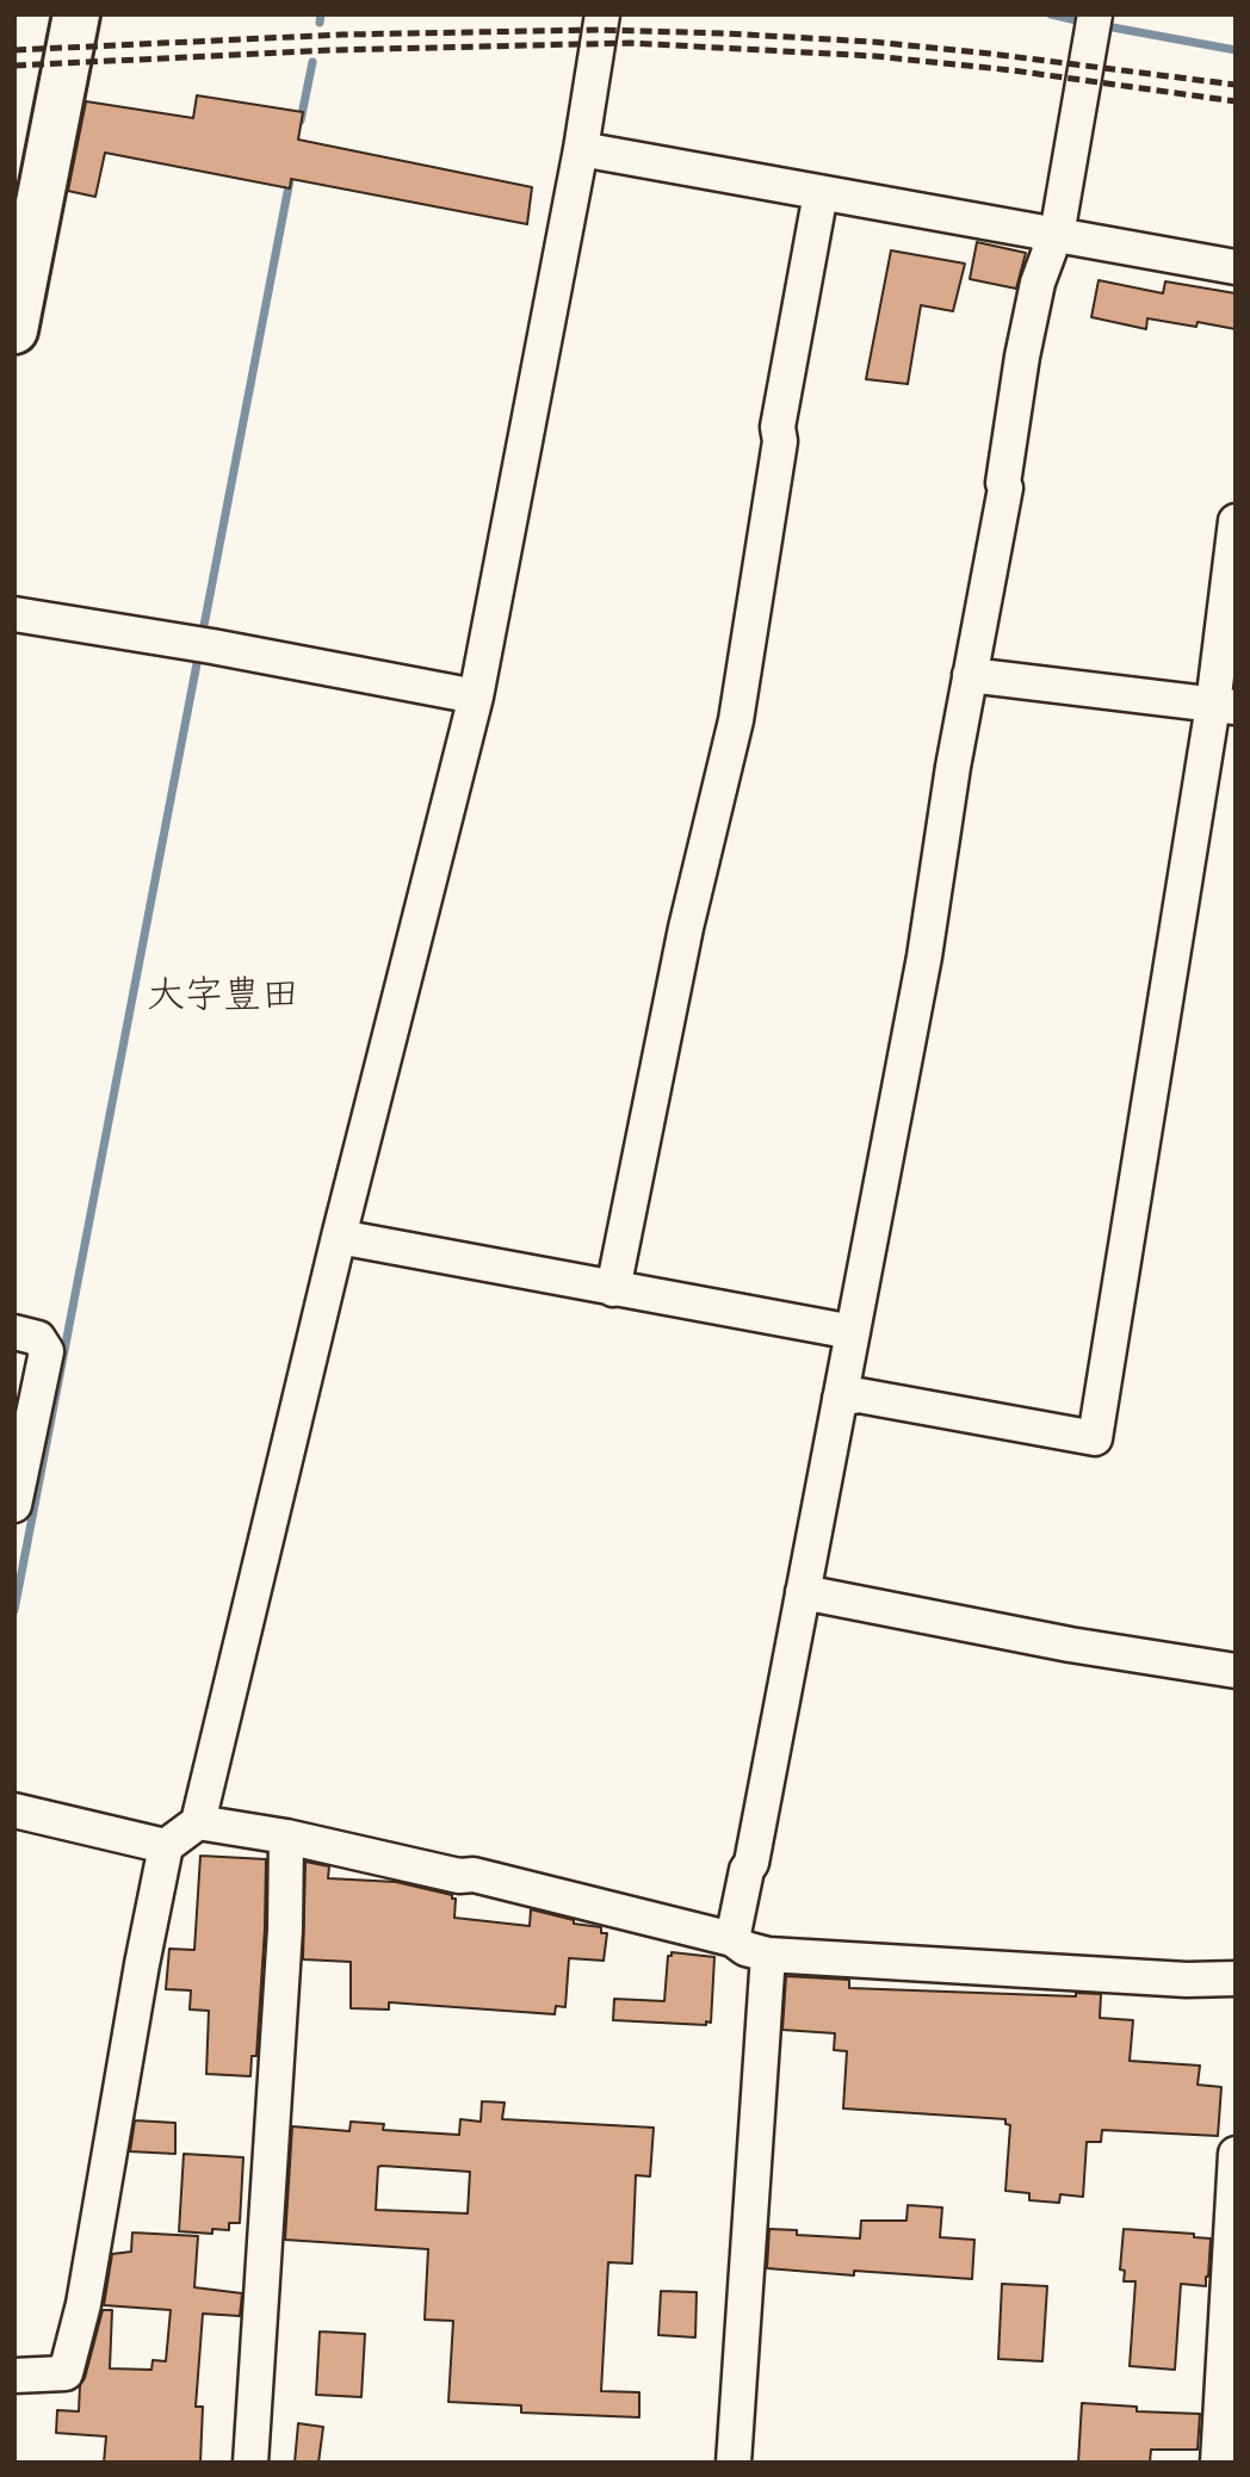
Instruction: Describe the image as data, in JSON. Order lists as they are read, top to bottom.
{
  "districts": ["大字豊田"]
}
